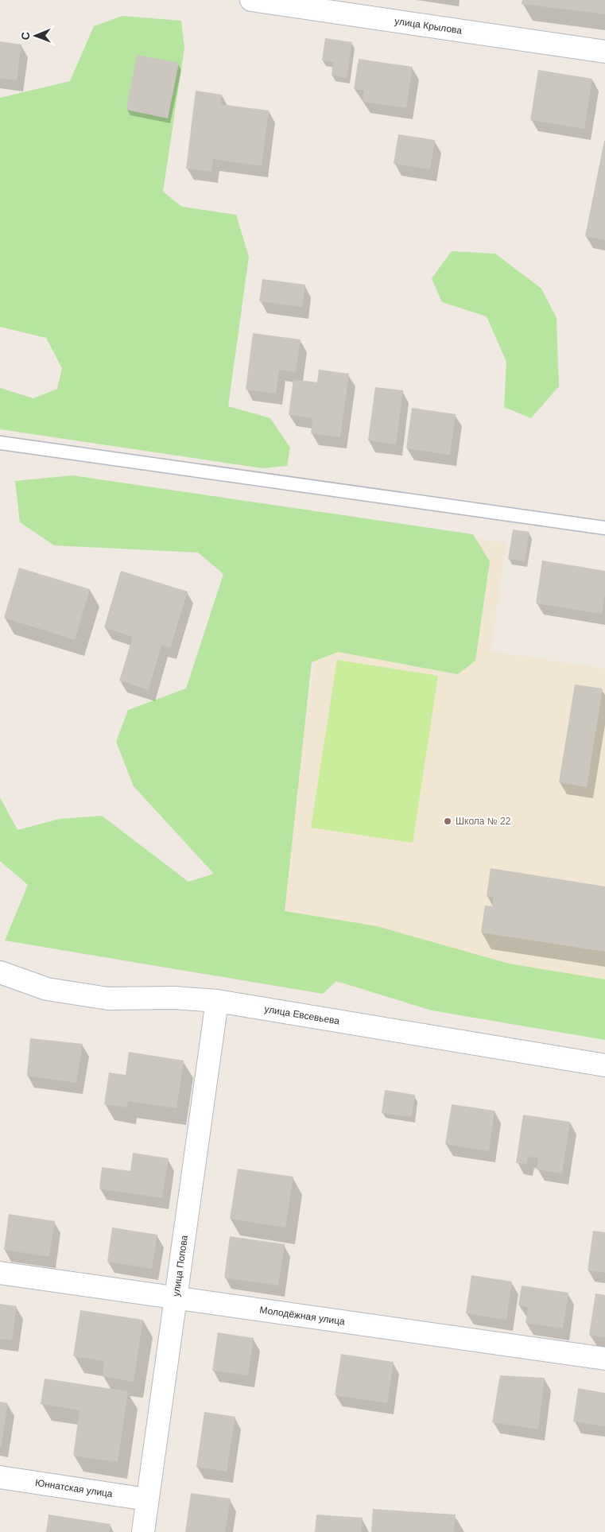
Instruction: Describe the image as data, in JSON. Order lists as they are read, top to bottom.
{
  "streets": {
    "street": [
      "улица Крылова",
      "улица Евсевьева",
      "улица Попова",
      "Молодёжная улица",
      "Юннатская улица"
    ]
  },
  "crossings": [
    ["улица Евсевьева", "улица Попова"],
    ["улица Попова", "Молодёжная улица"],
    ["улица Попова", "Юннатская улица"]
  ],
  "places": ["Школа № 22"],
  "north": "left"
}
